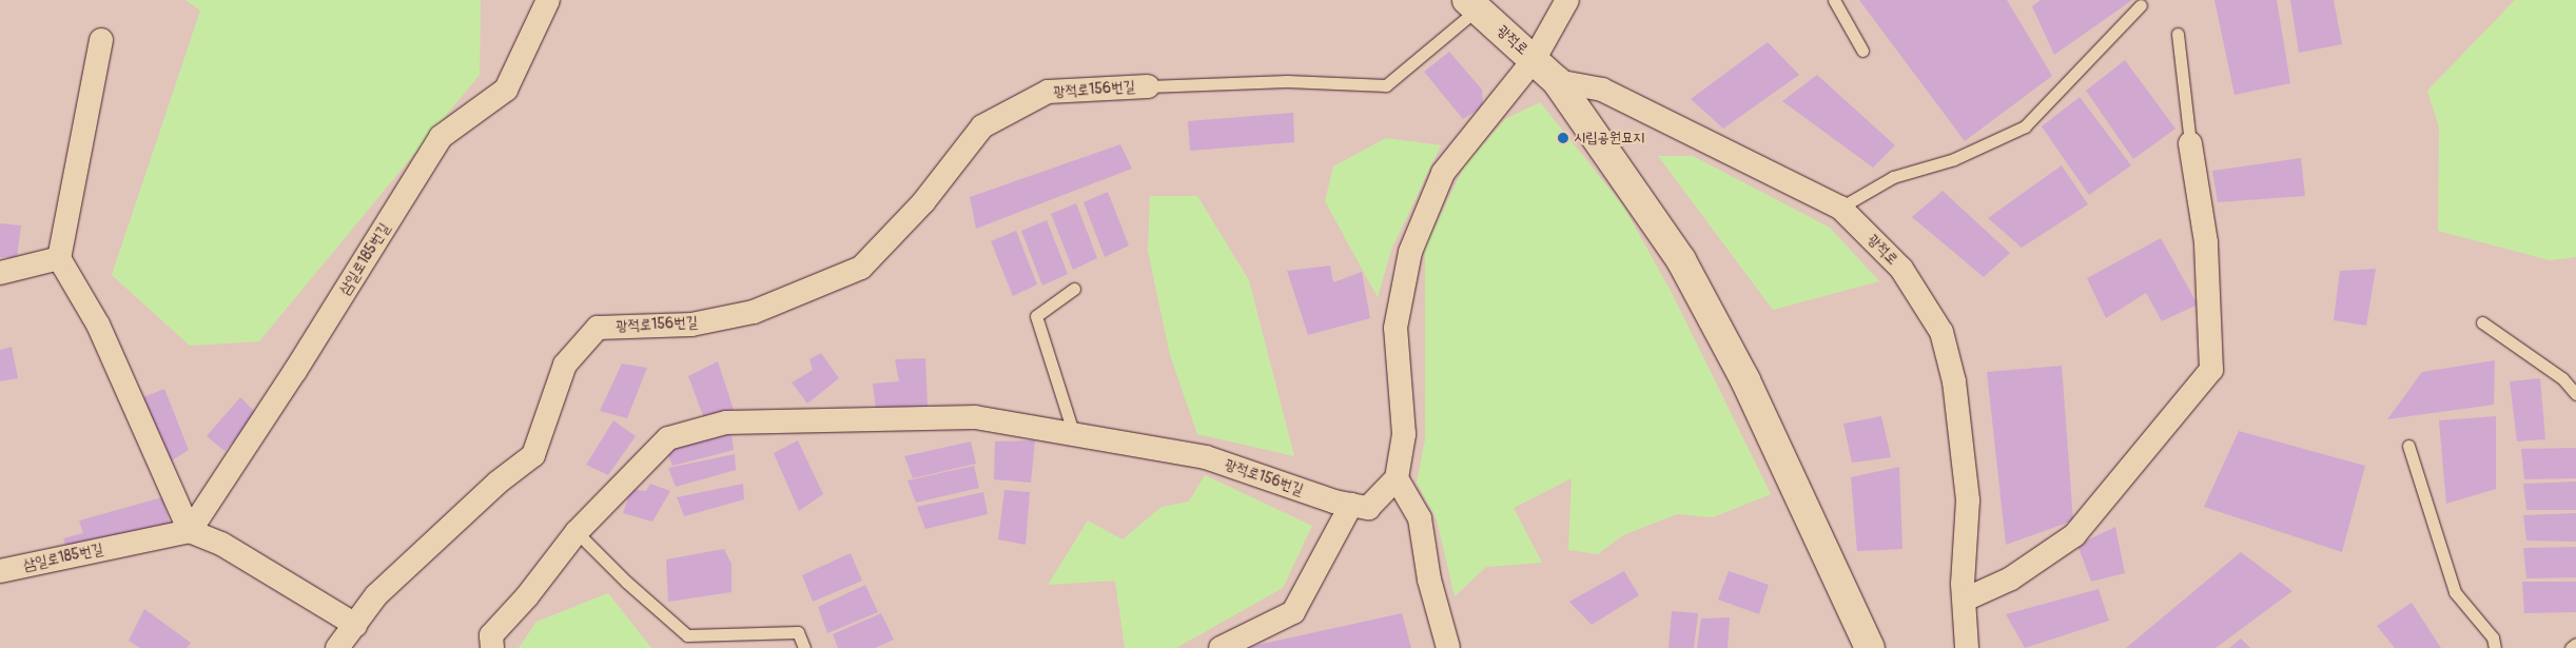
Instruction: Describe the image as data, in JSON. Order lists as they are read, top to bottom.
{
  "streets": {
    "main road": ["광적로"],
    "street": ["광적로156번길", "삼일로185번길"]
  },
  "places": ["시립공원묘지"]
}
